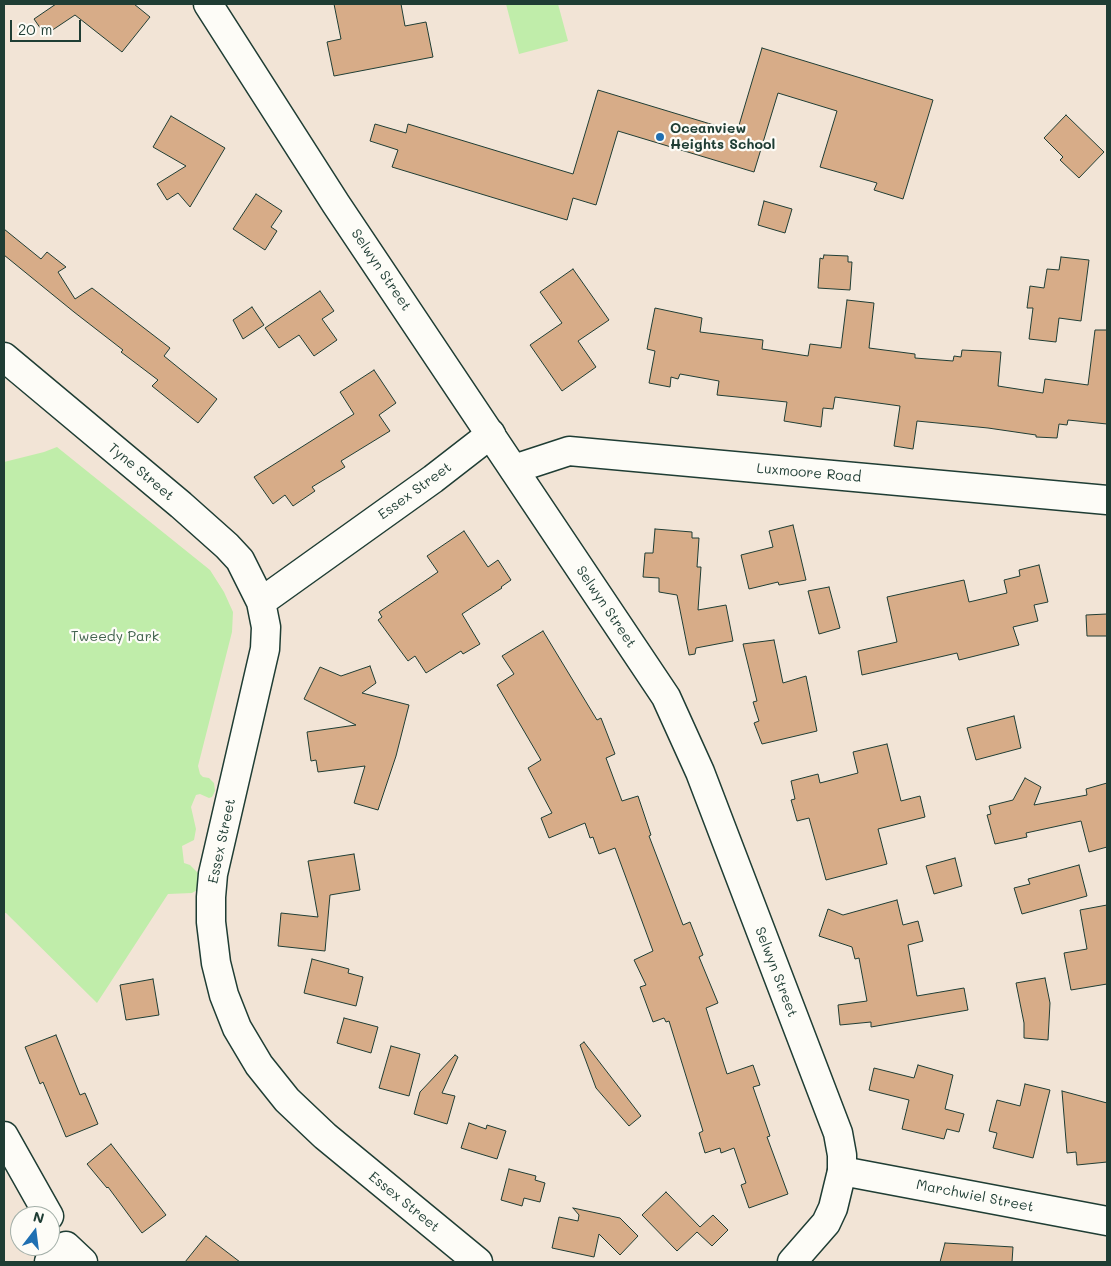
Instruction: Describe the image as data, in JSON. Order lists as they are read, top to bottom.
{
  "streets": {
    "street": [
      "Selwyn Street",
      "Tyne Street",
      "Luxmoore Road",
      "Essex Street",
      "Marchwiel Street"
    ]
  },
  "crossings": [
    ["Selwyn Street", "Luxmoore Road"],
    ["Selwyn Street", "Essex Street"],
    ["Selwyn Street", "Marchwiel Street"],
    ["Tyne Street", "Essex Street"]
  ],
  "parks": ["Tweedy Park"],
  "places": ["Oceanview Heights School"],
  "scale_bar": "20 m",
  "north": "top"
}
